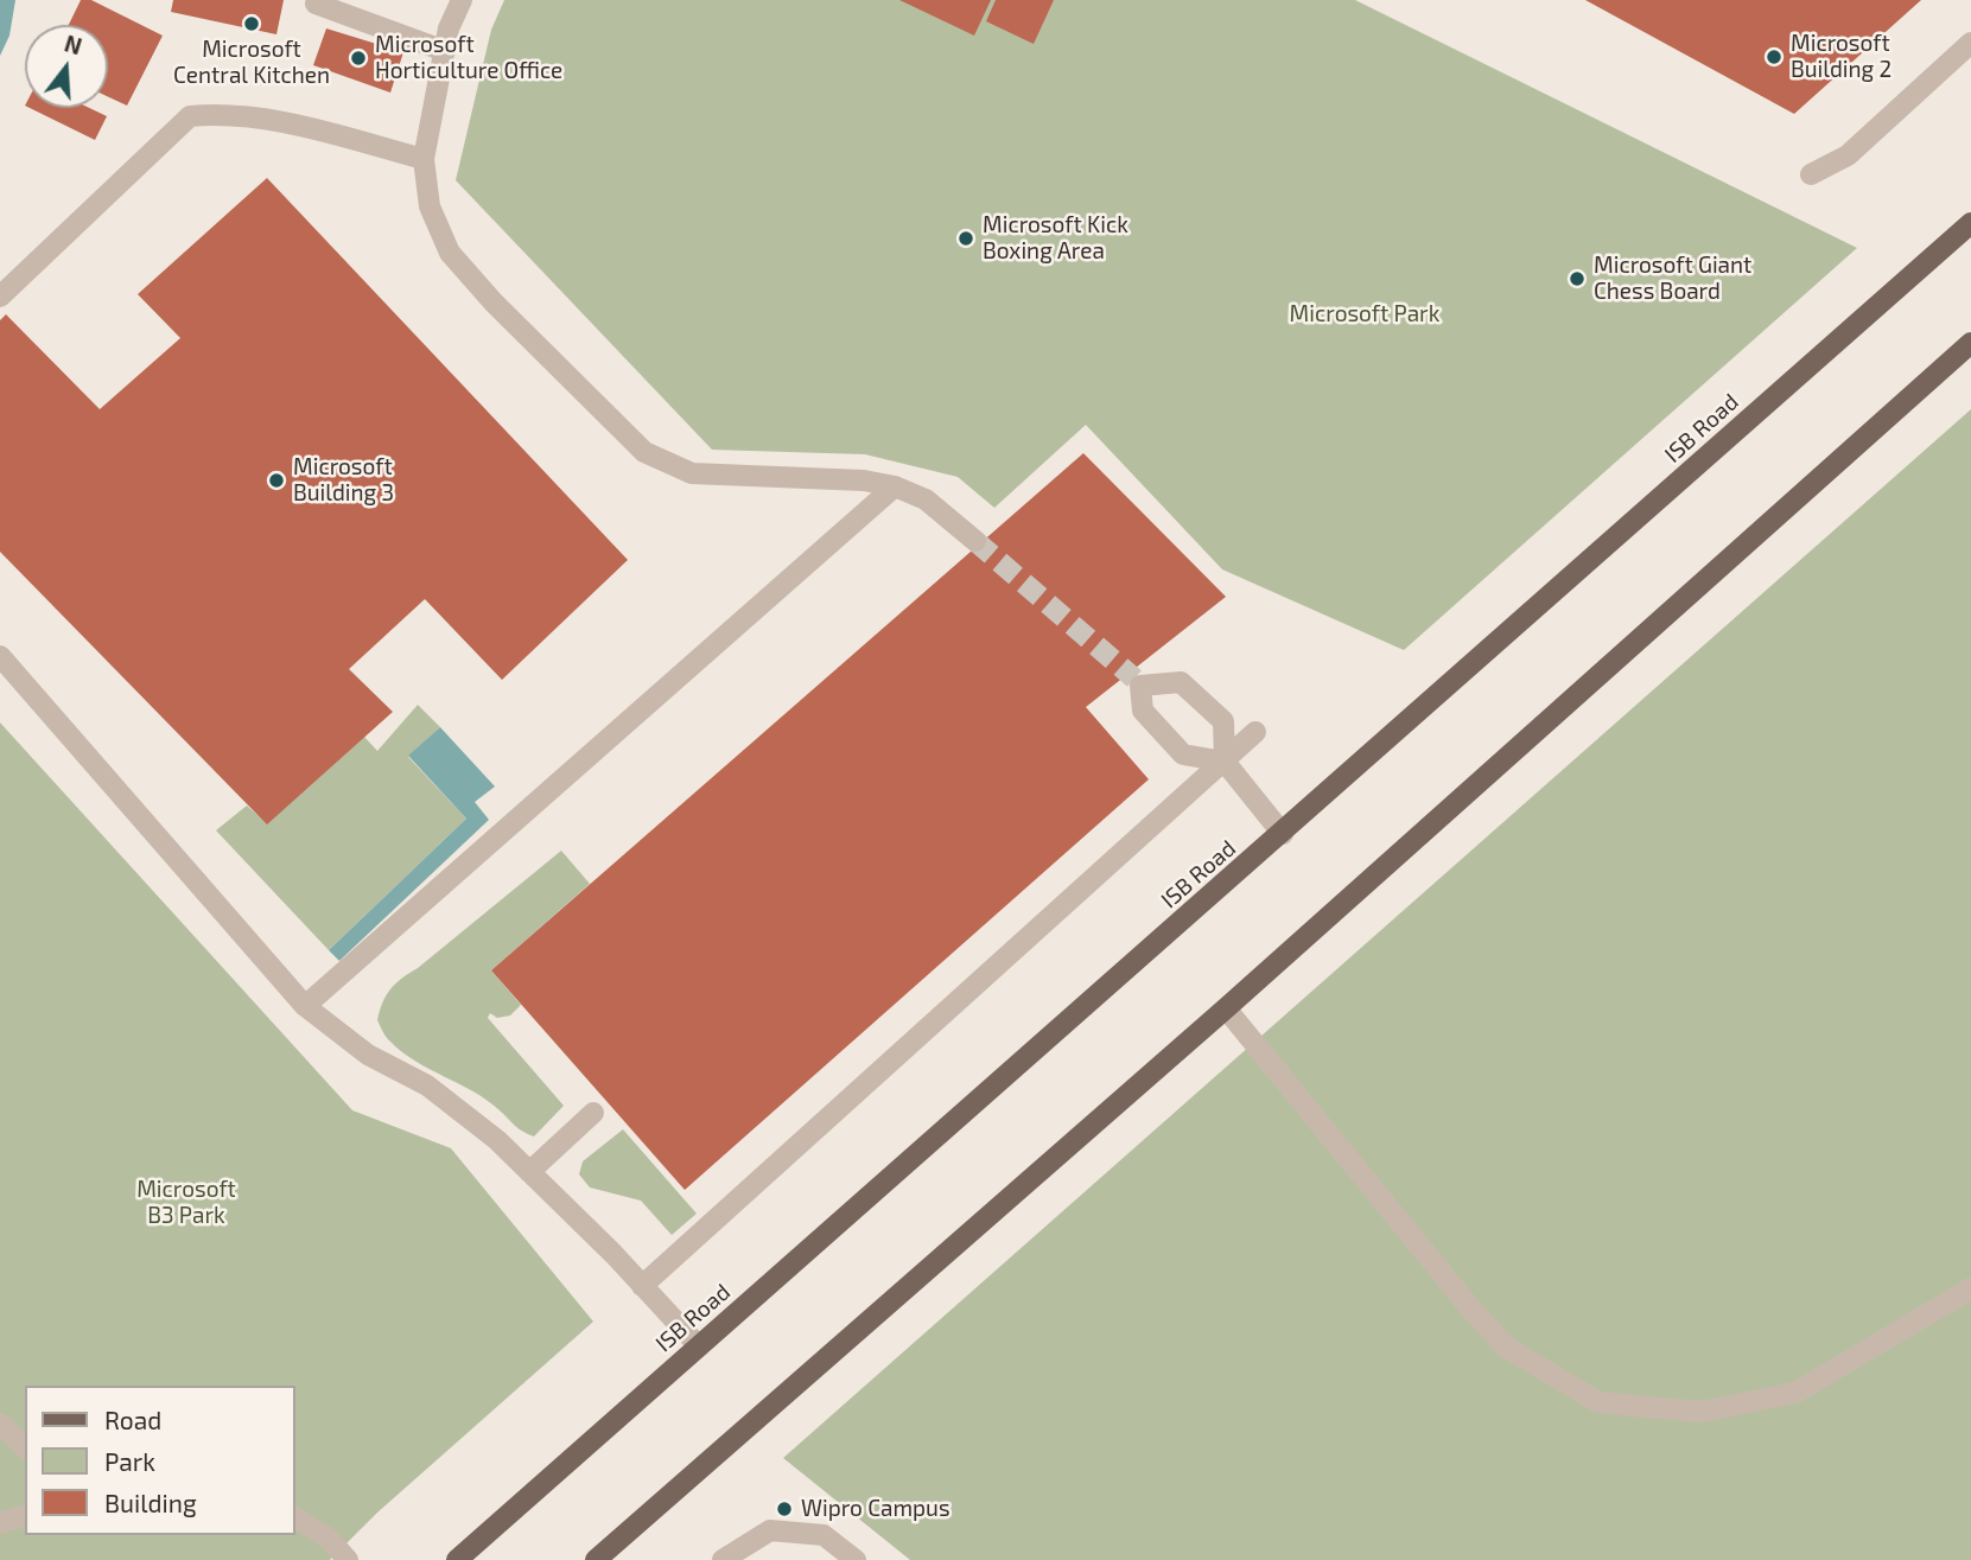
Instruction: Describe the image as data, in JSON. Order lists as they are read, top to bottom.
{
  "streets": {
    "main road": ["ISB Road"]
  },
  "parks": ["Microsoft Park", "Microsoft B3 Park"],
  "places": [
    "Microsoft Central Kitchen",
    "Microsoft Building 2",
    "Microsoft Horticulture Office",
    "Microsoft Kick Boxing Area",
    "Microsoft Giant Chess Board",
    "Microsoft Building 3",
    "Wipro Campus"
  ],
  "legend": ["Road", "Park", "Building"],
  "north": "top"
}
